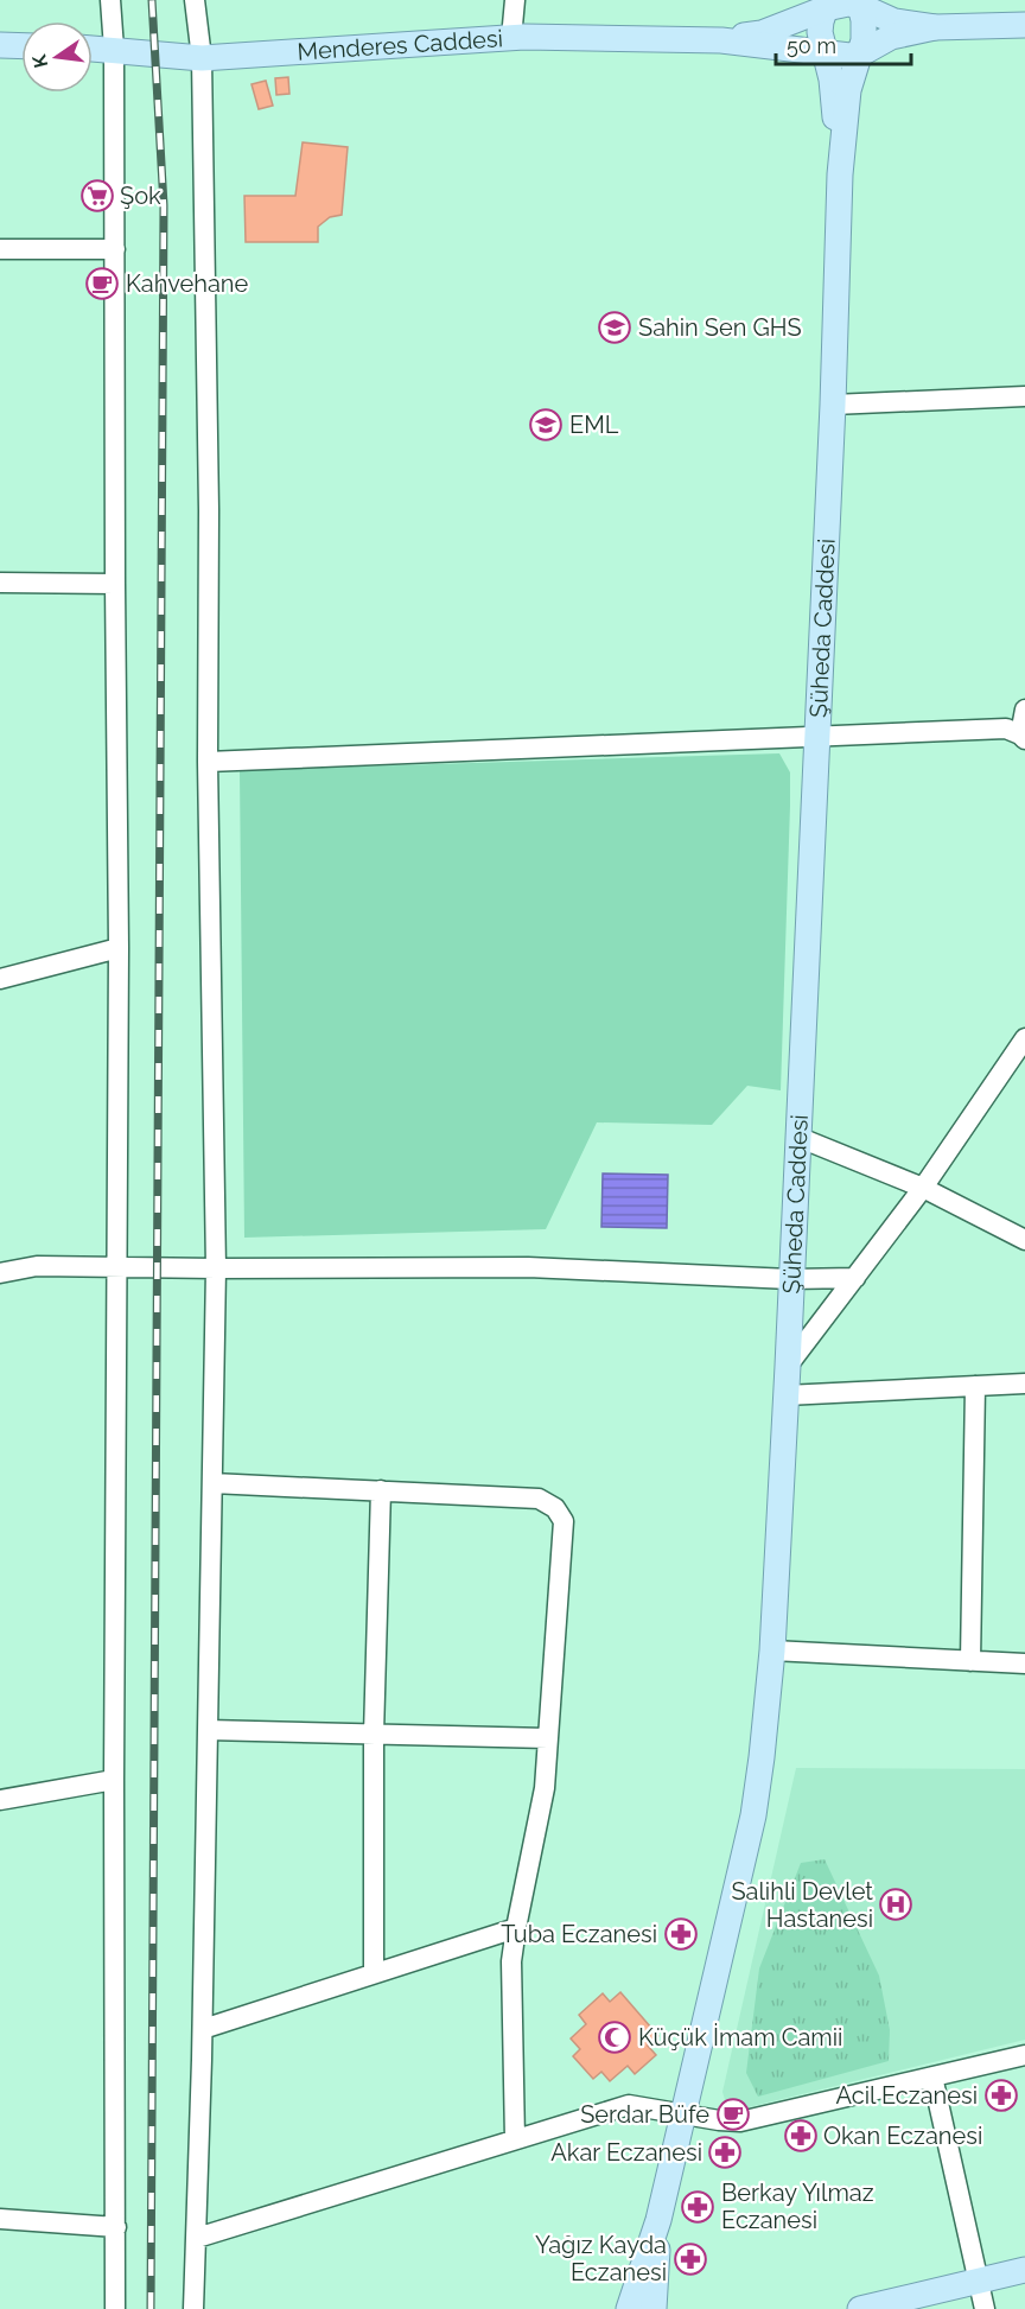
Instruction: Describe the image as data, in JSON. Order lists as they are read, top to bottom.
{
  "streets": {
    "main road": ["Menderes Caddesi", "Şüheda Caddesi"]
  },
  "places": {
    "supermarket": ["Şok"],
    "cafe": ["Kahvehane", "Serdar Büfe"],
    "school or university": ["Sahin Sen GHS", "EML"],
    "hospital": ["Salihli Devlet Hastanesi"],
    "pharmacy": [
      "Tuba Eczanesi",
      "Acil Eczanesi",
      "Okan Eczanesi",
      "Akar Eczanesi",
      "Berkay Yılmaz Eczanesi",
      "Yağız Kayda Eczanesi"
    ],
    "mosque": ["Küçük İmam Camii"]
  },
  "scale_bar": "50 m",
  "north": "left"
}
